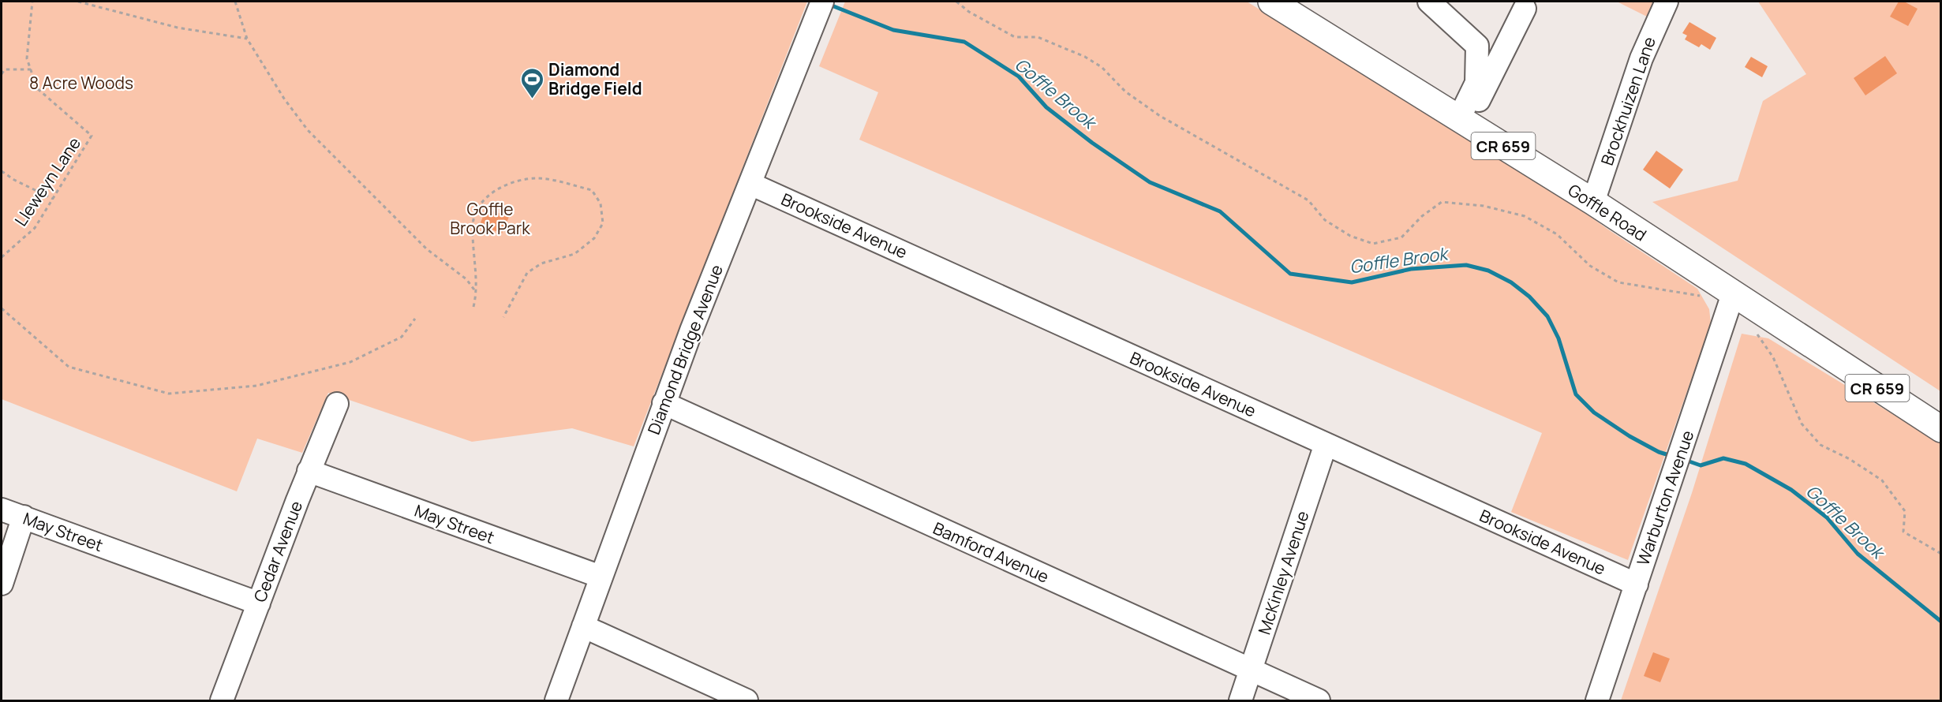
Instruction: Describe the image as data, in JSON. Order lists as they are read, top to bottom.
{
  "streets": {
    "main road": ["CR 659", "Goffle Road"],
    "street": [
      "Brockhuizen Lane",
      "Brookside Avenue",
      "Diamond Bridge Avenue",
      "Warburton Avenue",
      "May Street",
      "Cedar Avenue",
      "Bamford Avenue",
      "McKinley Avenue"
    ],
    "path": ["Lleweyn Lane"]
  },
  "crossings": [
    ["Brockhuizen Lane", "Goffle Road"],
    ["Goffle Road", "Warburton Avenue"],
    ["Brookside Avenue", "Diamond Bridge Avenue"],
    ["Brookside Avenue", "Warburton Avenue"],
    ["Brookside Avenue", "McKinley Avenue"],
    ["Diamond Bridge Avenue", "May Street"],
    ["Diamond Bridge Avenue", "Bamford Avenue"],
    ["May Street", "Cedar Avenue"],
    ["Bamford Avenue", "McKinley Avenue"]
  ],
  "water": ["Goffle Brook"],
  "parks": ["8 Acre Woods", "Goffle Brook Park"],
  "places": {
    "sports": ["Diamond Bridge Field"]
  }
}
